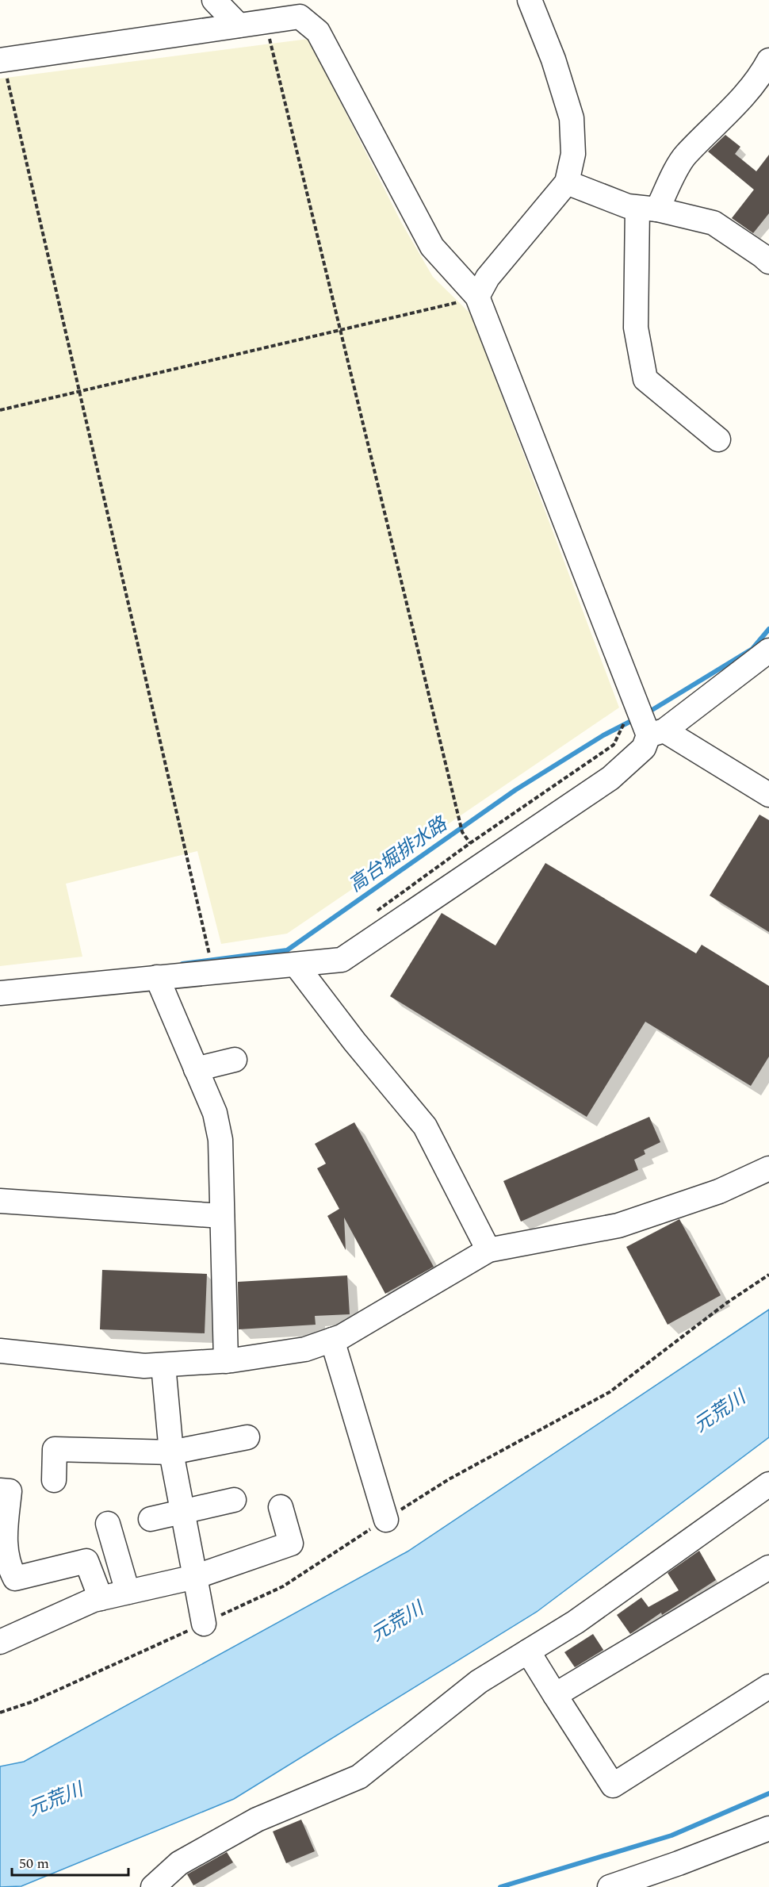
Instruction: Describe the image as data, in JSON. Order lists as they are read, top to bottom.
{
  "water": ["高台堀排水路", "元荒川"],
  "scale_bar": "50 m"
}
